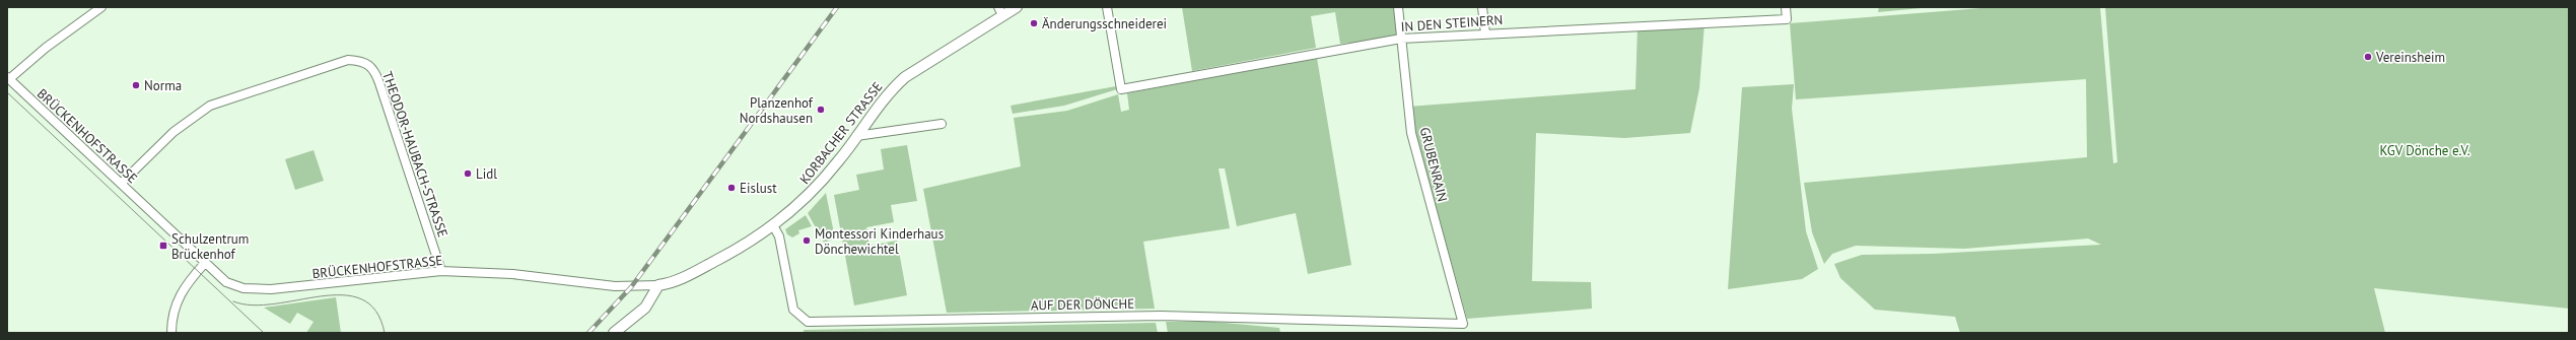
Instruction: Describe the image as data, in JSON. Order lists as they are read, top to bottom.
{
  "streets": {
    "street": [
      "IN DEN STEINERN",
      "KORBACHER STRASSE",
      "BRÜCKENHOFSTRASSE",
      "THEODOR-HAUBACH-STRASSE",
      "GRUBENRAIN",
      "AUF DER DÖNCHE"
    ]
  },
  "crossings": [
    ["IN DEN STEINERN", "GRUBENRAIN"],
    ["KORBACHER STRASSE", "BRÜCKENHOFSTRASSE"],
    ["KORBACHER STRASSE", "AUF DER DÖNCHE"],
    ["BRÜCKENHOFSTRASSE", "THEODOR-HAUBACH-STRASSE"],
    ["GRUBENRAIN", "AUF DER DÖNCHE"]
  ],
  "parks": ["KGV Dönche e.V."],
  "places": {
    "other": [
      "Änderungsschneiderei",
      "Vereinsheim",
      "Norma",
      "Planzenhof Nordshausen",
      "Lidl",
      "Eislust",
      "Montessori Kinderhaus Dönchewichtel"
    ],
    "transit": ["Schulzentrum Brückenhof"]
  }
}
